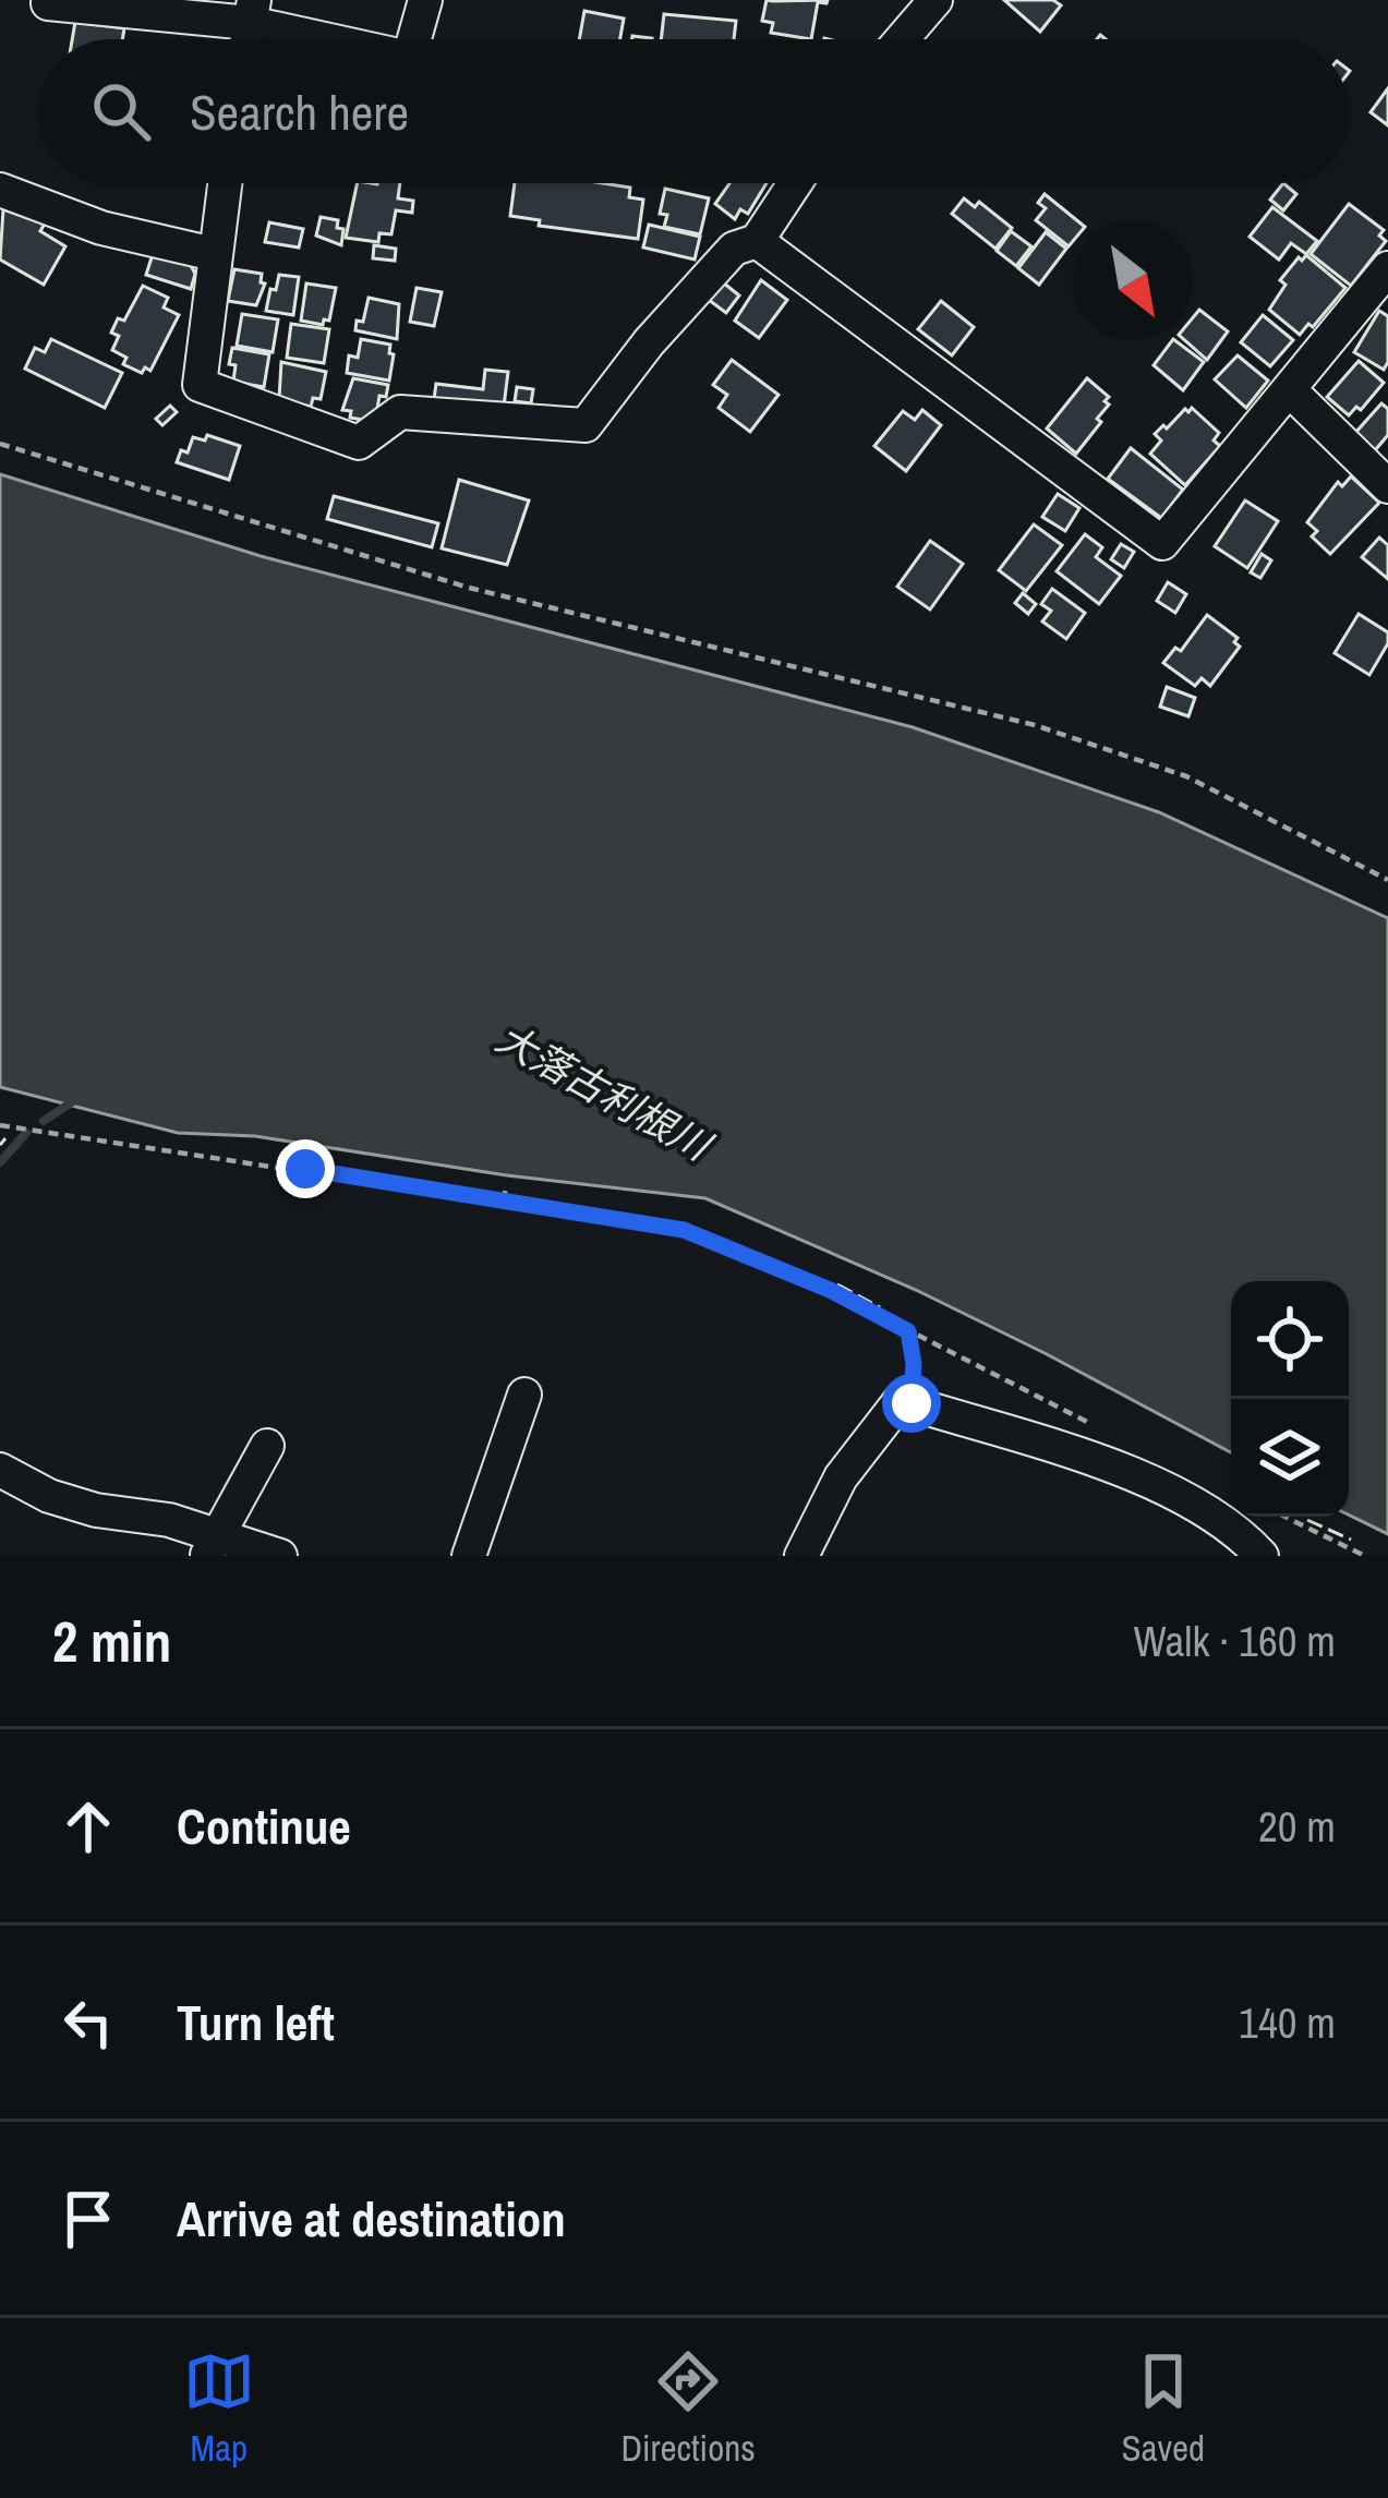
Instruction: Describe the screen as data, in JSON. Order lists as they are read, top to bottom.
{
  "water": ["大落古利根川"],
  "north": "bottom right",
  "page": {
    "search": "Search here",
    "heading": ["2 min", "Walk · 160 m"],
    "list": [
      ["Continue", "20 m"],
      ["Turn left", "140 m"],
      "Arrive at destination"
    ],
    "nav": ["Map", "Directions", "Saved"]
  }
}
